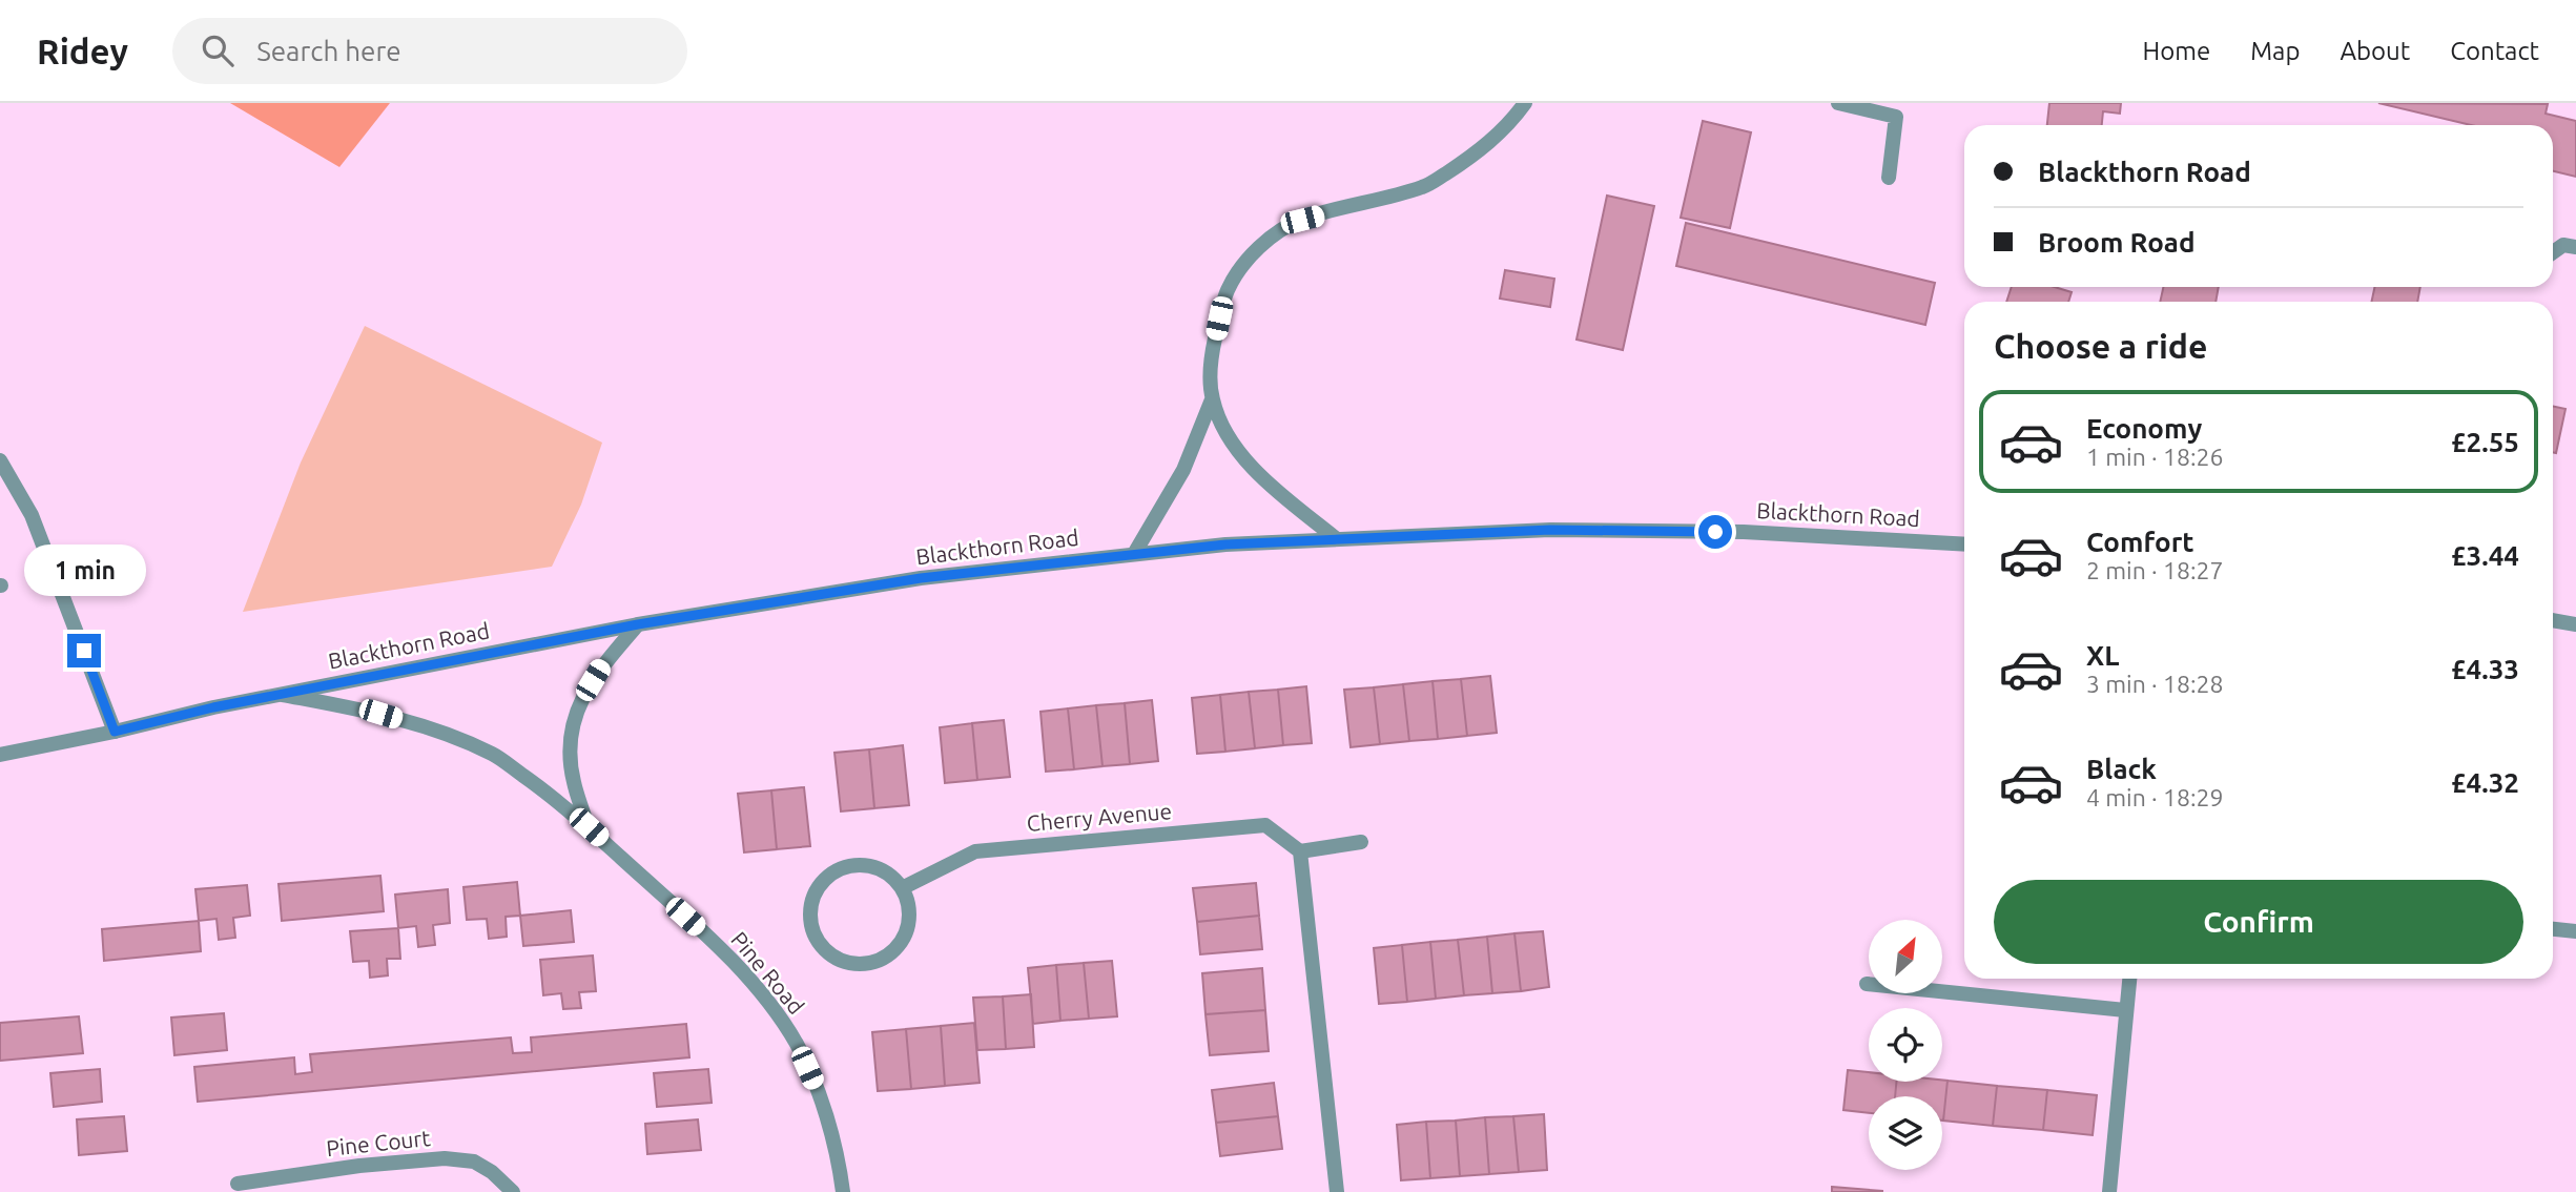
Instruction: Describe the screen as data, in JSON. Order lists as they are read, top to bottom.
{
  "streets": {
    "street": [
      "Blackthorn Road",
      "Cherry Avenue",
      "Pine Road",
      "Pine Court"
    ]
  },
  "crossings": [
    ["Blackthorn Road", "Pine Road"]
  ],
  "north": "top right",
  "page": {
    "header": "Ridey",
    "search": "Search here",
    "nav": [
      "Home",
      "Map",
      "About",
      "Contact"
    ],
    "banner": ["Blackthorn Road", "Broom Road"],
    "heading": "Choose a ride",
    "list": [
      {
        "name": "Economy",
        "note": "1 min · 18:26",
        "value": "£2.55"
      },
      {
        "name": "Comfort",
        "note": "2 min · 18:27",
        "value": "£3.44"
      },
      {
        "name": "XL",
        "note": "3 min · 18:28",
        "value": "£4.33"
      },
      {
        "name": "Black",
        "note": "4 min · 18:29",
        "value": "£4.32"
      }
    ],
    "bubble": "1 min",
    "buttons": "Confirm"
  }
}
